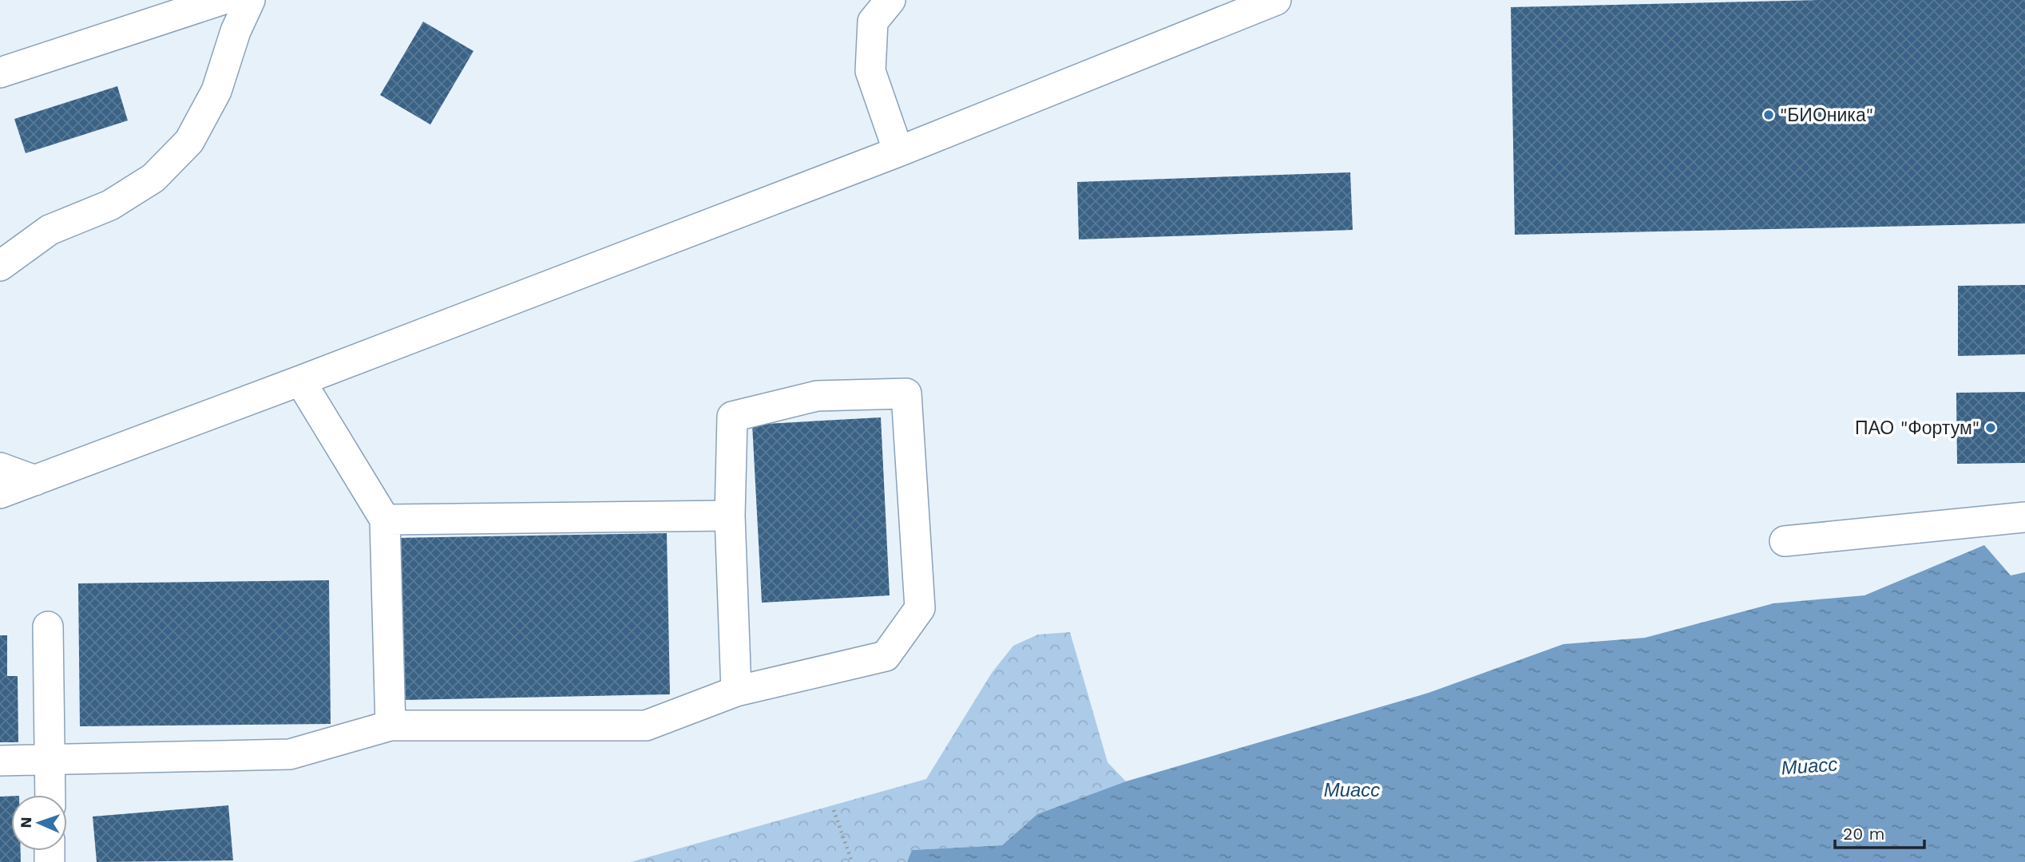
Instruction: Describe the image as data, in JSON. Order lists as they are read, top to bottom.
{
  "water": ["Миасс"],
  "places": ["\"БИОника\"", "ПАО \"Фортум\""],
  "scale_bar": "20 m",
  "north": "left"
}
